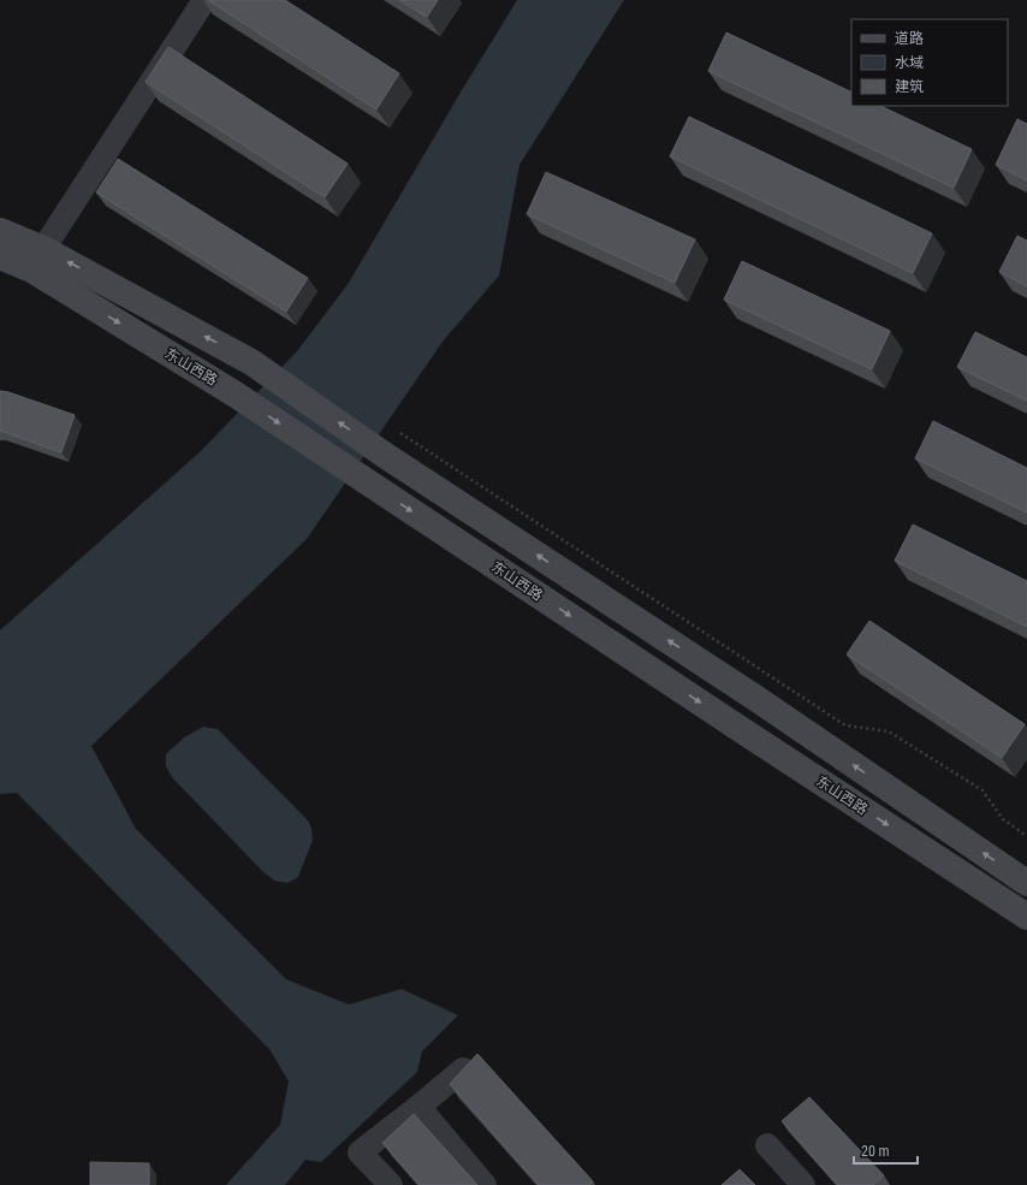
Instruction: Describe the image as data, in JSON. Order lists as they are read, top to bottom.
{
  "streets": {
    "main road": ["东山西路"]
  },
  "legend": ["道路", "水域", "建筑"],
  "scale_bar": "20 m"
}
